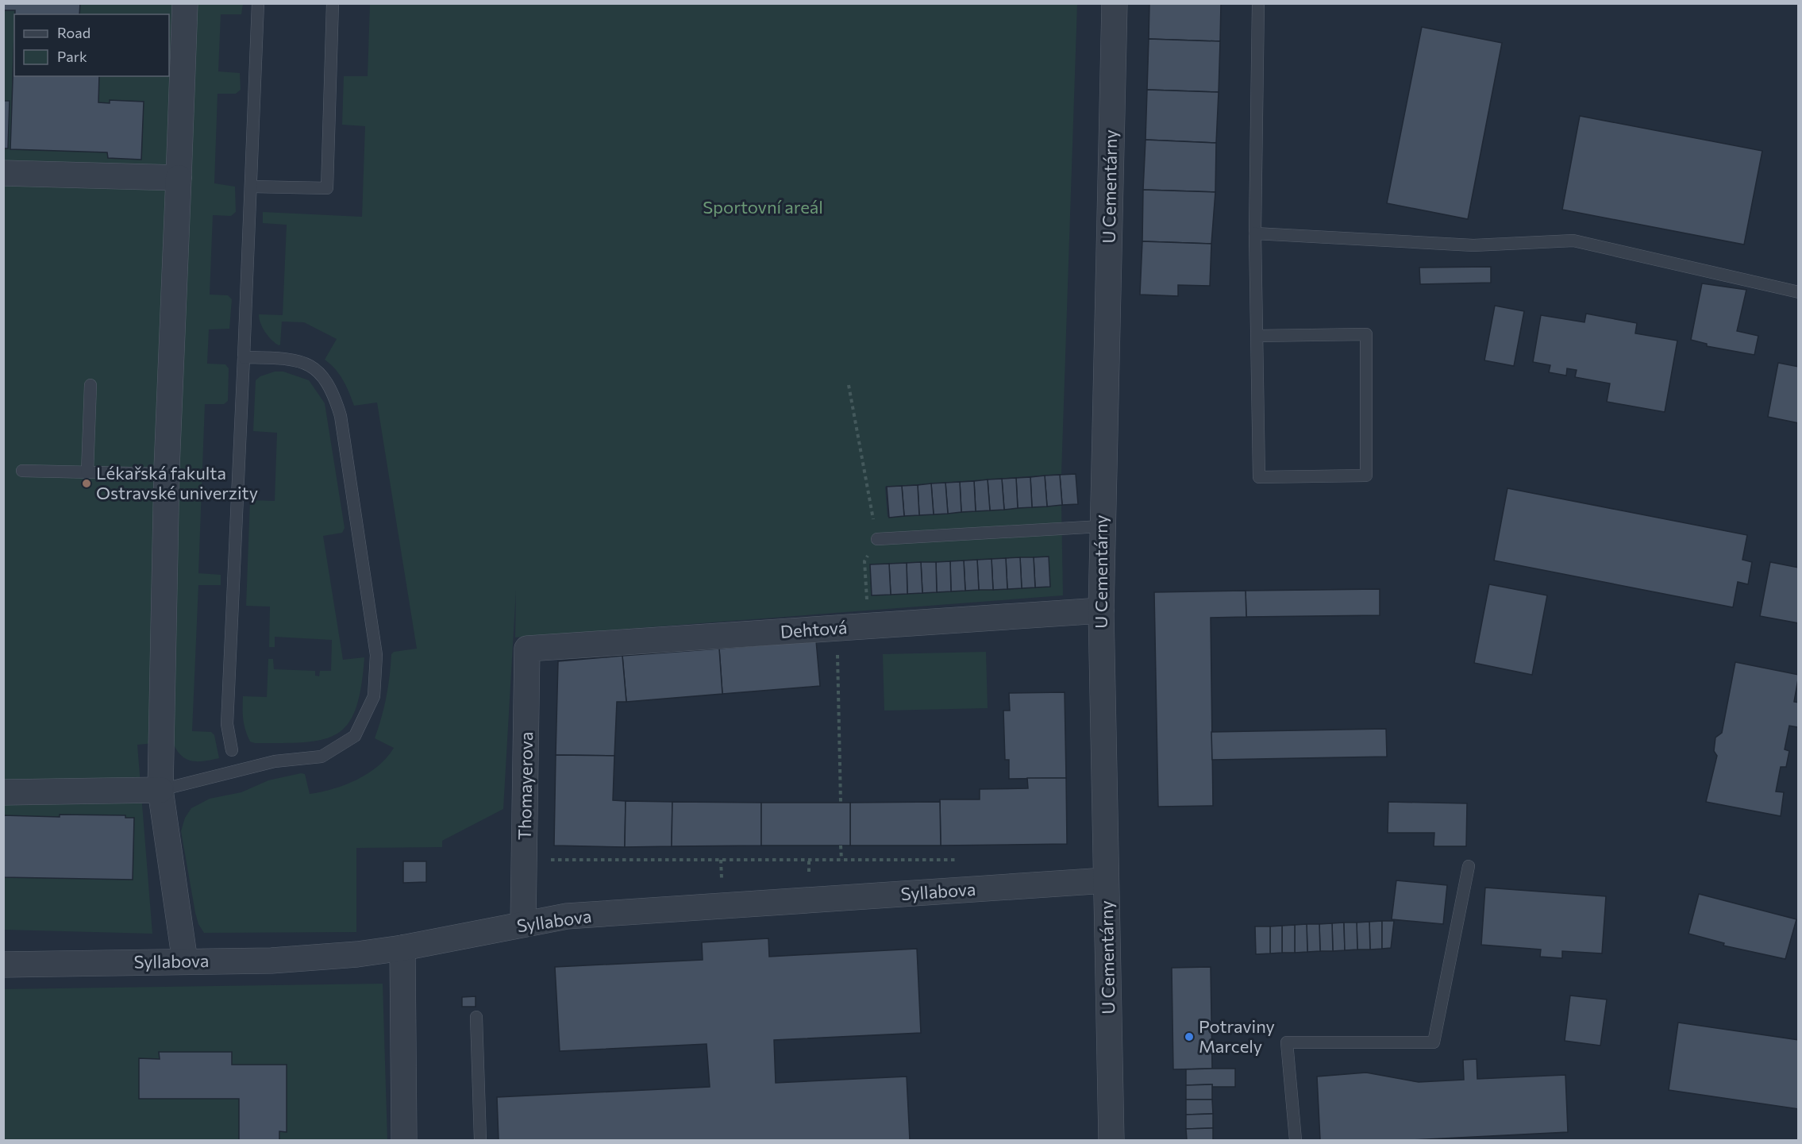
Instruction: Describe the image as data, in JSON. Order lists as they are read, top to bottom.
{
  "streets": {
    "street": [
      "U Cementárny",
      "Dehtová",
      "Thomayerova",
      "Syllabova"
    ]
  },
  "crossings": [
    ["U Cementárny", "Dehtová"],
    ["U Cementárny", "Syllabova"],
    ["Dehtová", "Thomayerova"],
    ["Thomayerova", "Syllabova"]
  ],
  "parks": ["Sportovní areál"],
  "places": ["Lékařská fakulta Ostravské univerzity", "Potraviny Marcely"],
  "legend": ["Road", "Park"]
}
